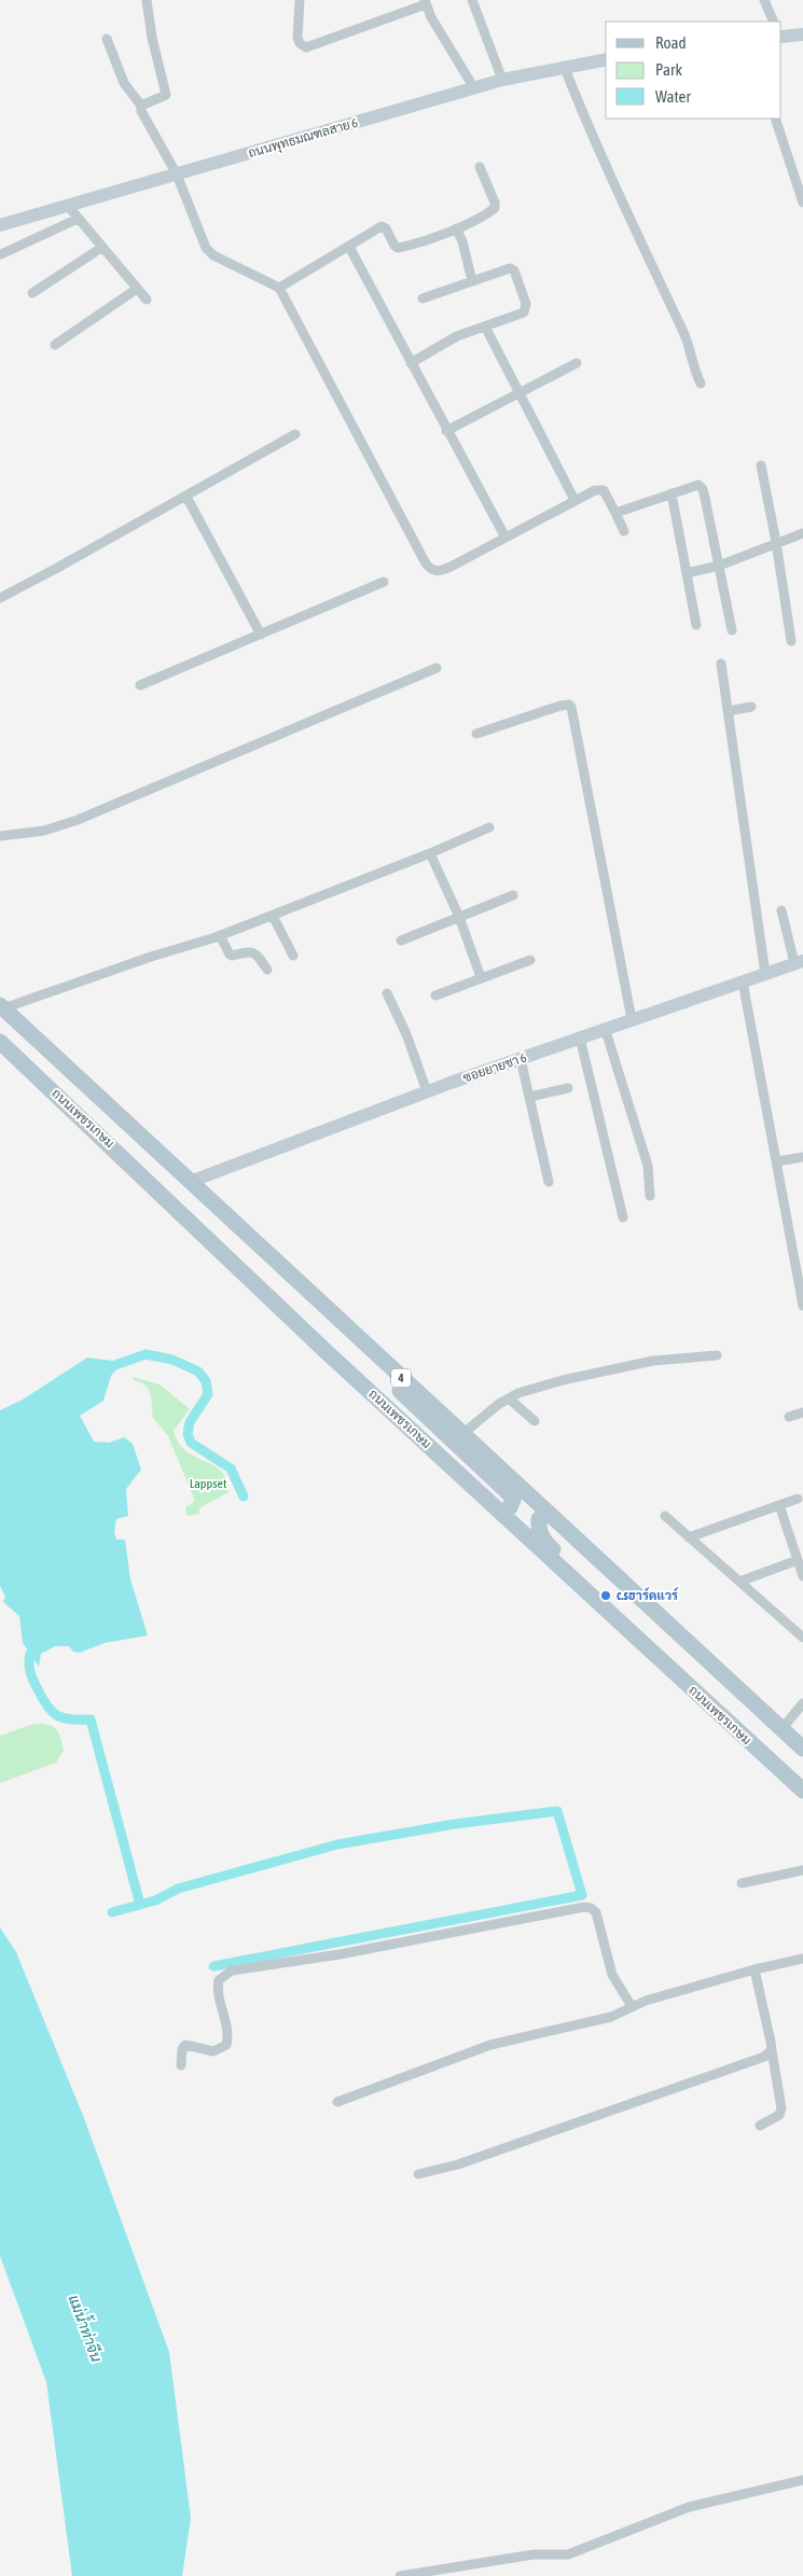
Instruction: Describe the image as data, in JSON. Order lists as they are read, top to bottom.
{
  "streets": {
    "main road": [
      "ถนนพุทธมณฑลสาย 6",
      "ซอยยายชา 6",
      "ถนนเพชรเกษม",
      "4"
    ]
  },
  "crossings": [
    ["ซอยยายชา 6", "ถนนเพชรเกษม"]
  ],
  "water": ["แม่น้ำท่าจีน"],
  "parks": ["Lappset"],
  "places": ["c.sฮาร์ดแวร์"],
  "legend": ["Road", "Park", "Water"]
}
